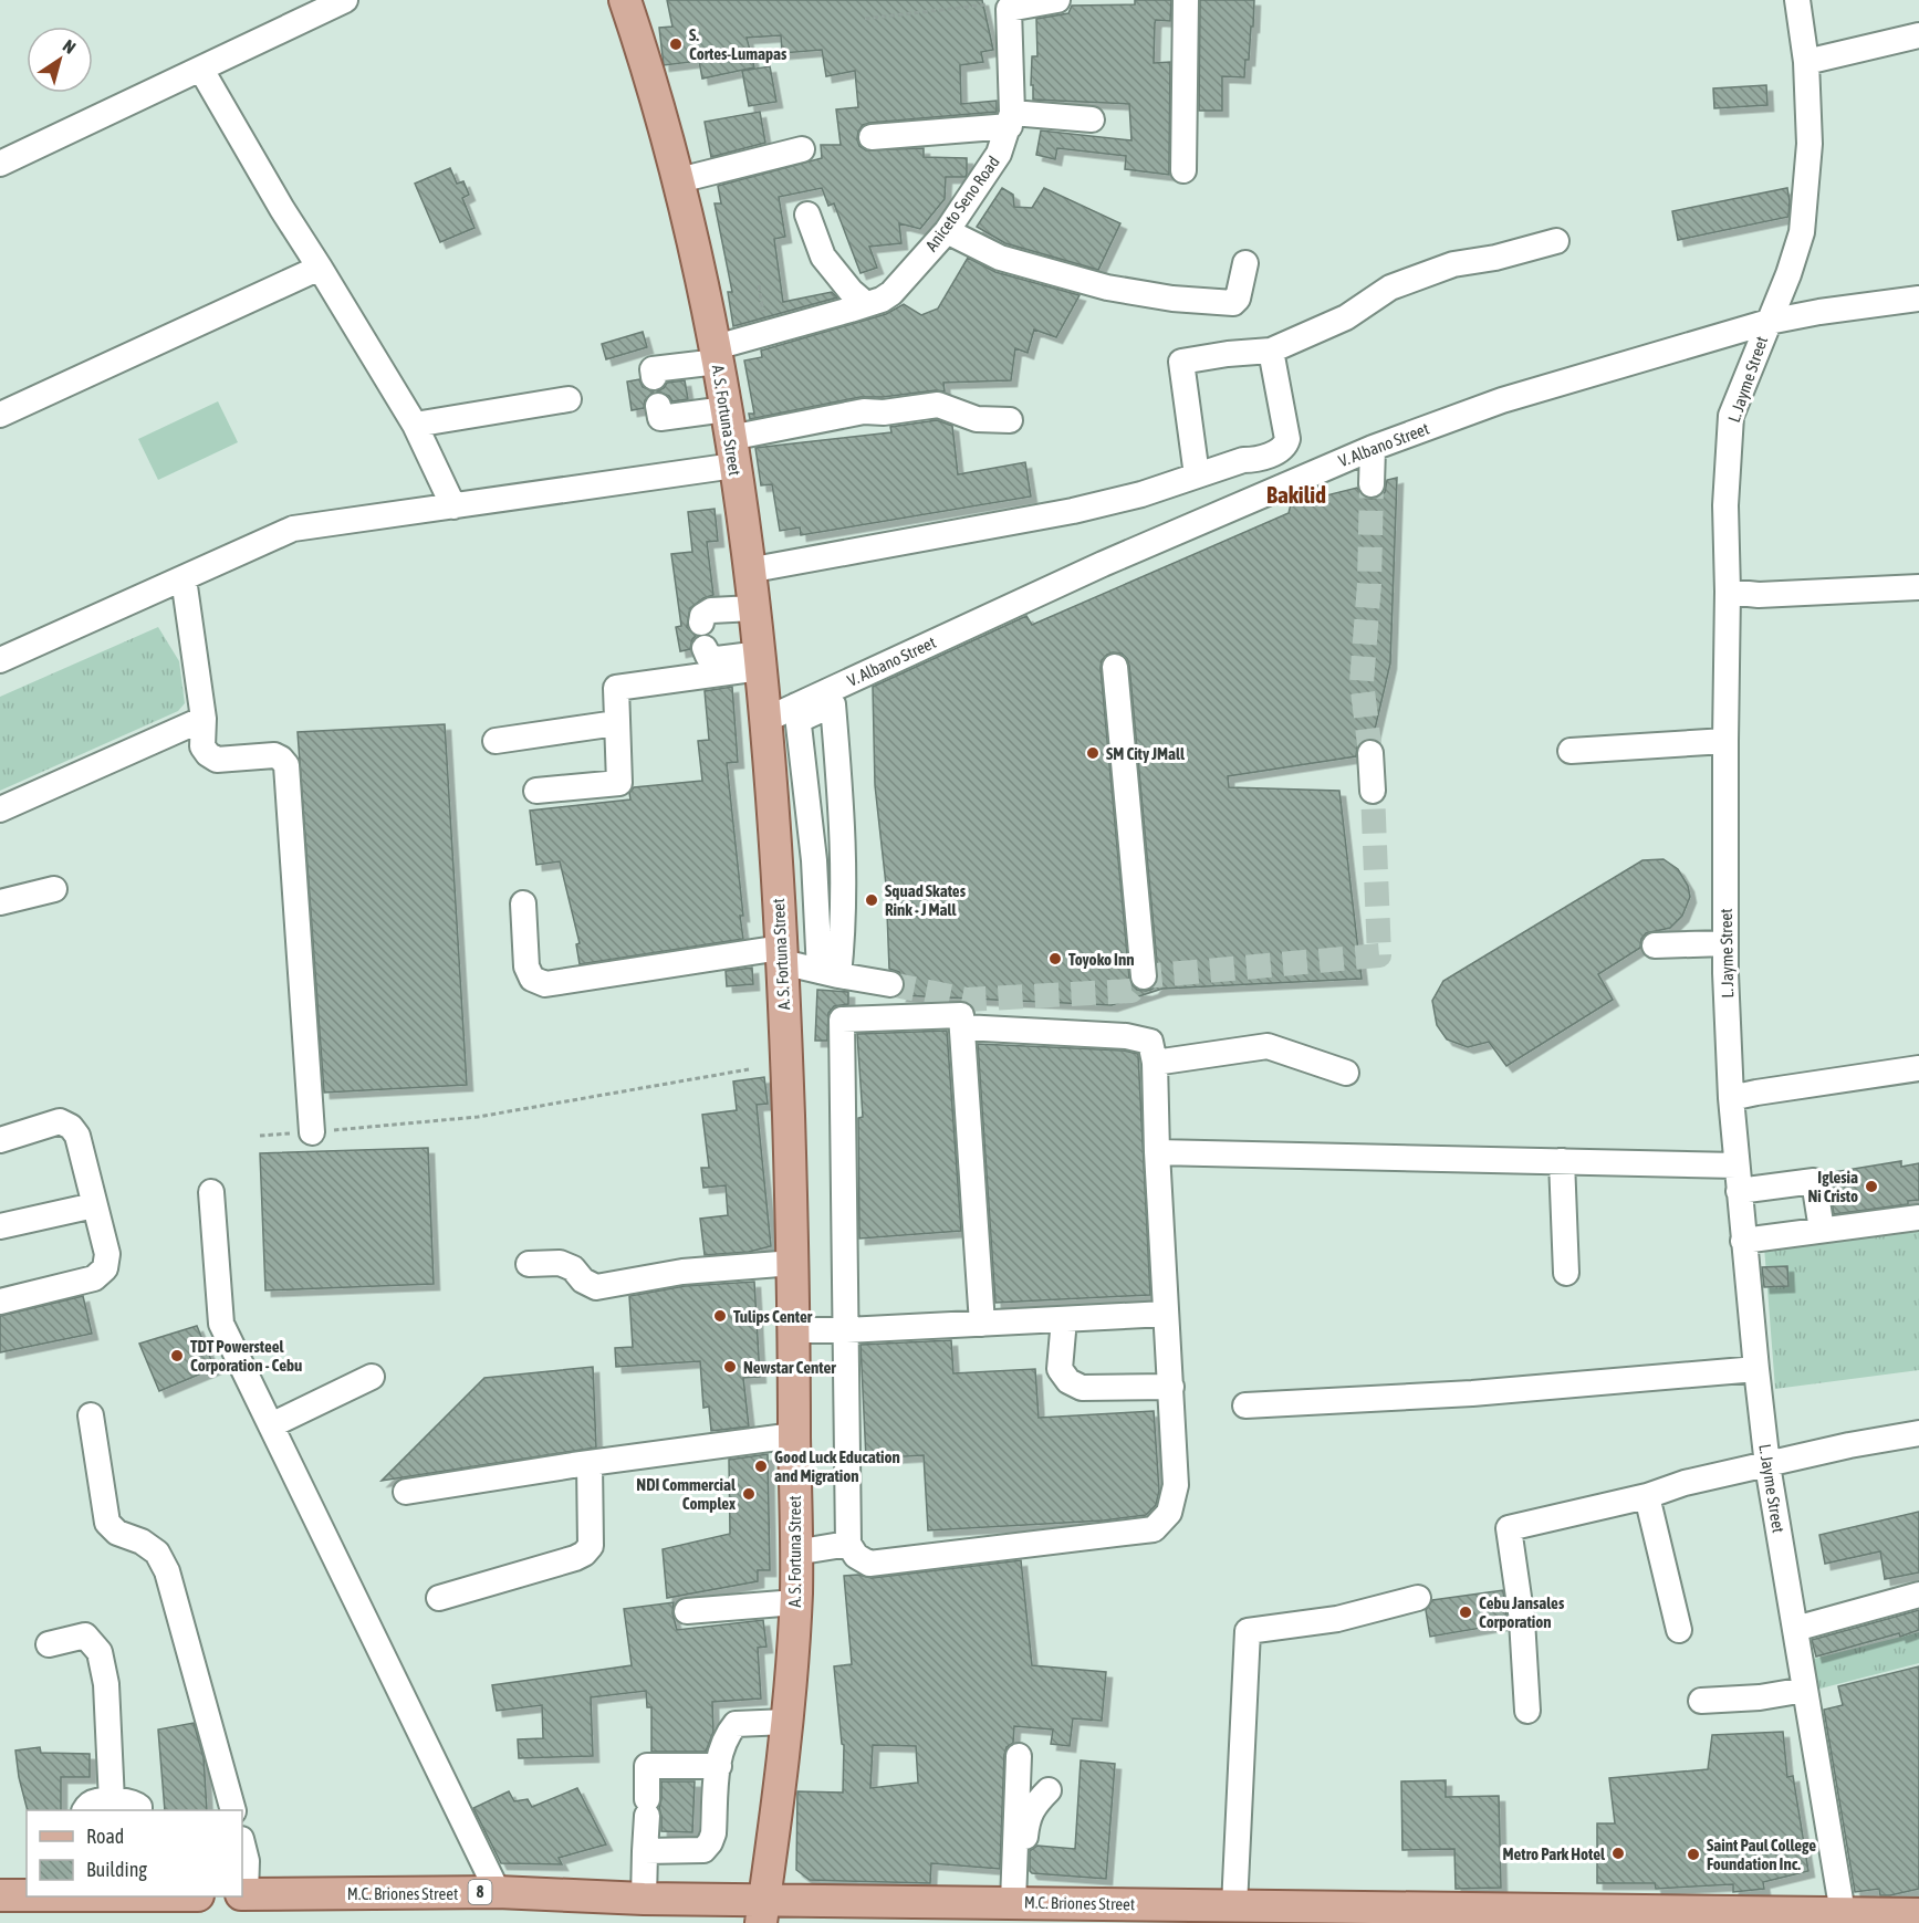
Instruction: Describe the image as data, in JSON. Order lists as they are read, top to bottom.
{
  "streets": {
    "main road": ["A. S. Fortuna Street", "8", "M.C. Briones Street"],
    "street": ["Aniceto Seno Road", "L. Jayme Street", "V. Albano Street"]
  },
  "crossings": [
    ["Aniceto Seno Road", "A. S. Fortuna Street"],
    ["L. Jayme Street", "V. Albano Street"],
    ["L. Jayme Street", "M.C. Briones Street"],
    ["A. S. Fortuna Street", "V. Albano Street"],
    ["A. S. Fortuna Street", "M.C. Briones Street"]
  ],
  "districts": ["Bakilid"],
  "places": [
    "S. Cortes-Lumapas",
    "SM City JMall",
    "Squad Skates Rink - J Mall",
    "Toyoko Inn",
    "Iglesia Ni Cristo",
    "Tulips Center",
    "TDT Powersteel Corporation - Cebu",
    "Newstar Center",
    "Good Luck Education and Migration",
    "NDI Commercial Complex",
    "Cebu Jansales Corporation",
    "Metro Park Hotel",
    "Saint Paul College Foundation Inc."
  ],
  "legend": ["Road", "Building"],
  "north": "top right"
}
